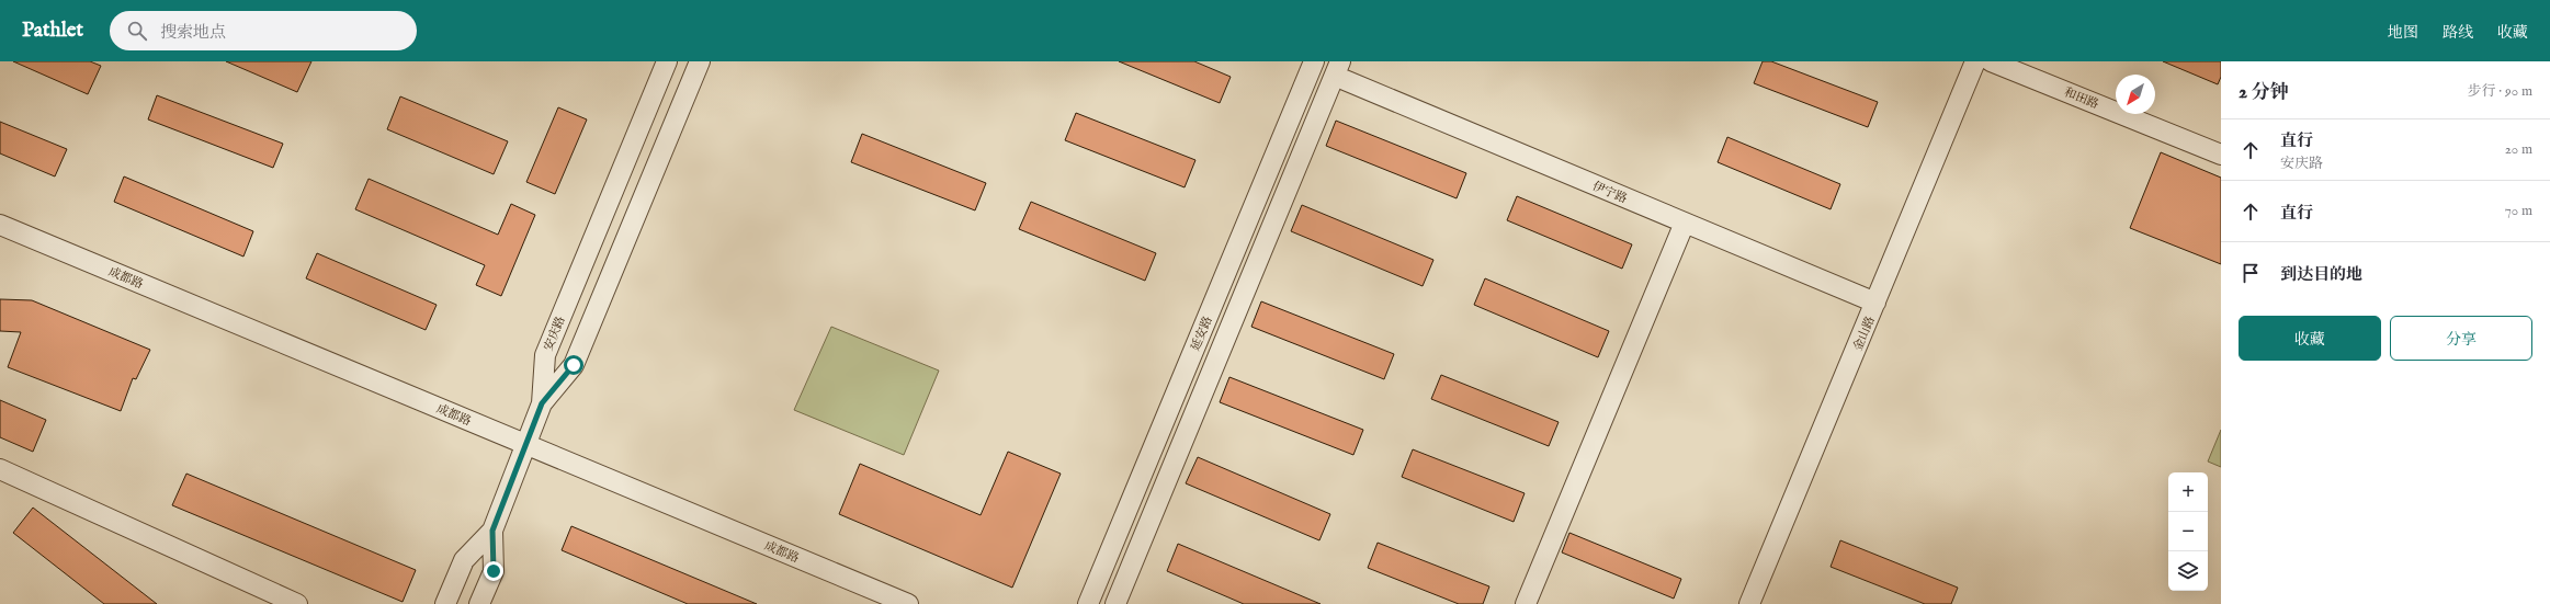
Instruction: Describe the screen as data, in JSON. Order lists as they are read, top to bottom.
{
  "streets": {
    "street": [
      "和田路",
      "伊宁路",
      "成都路",
      "安庆路",
      "延安路",
      "金山路"
    ]
  },
  "crossings": [
    ["伊宁路", "金山路"]
  ],
  "north": "bottom left",
  "page": {
    "header": "Pathlet",
    "search": "搜索地点",
    "nav": ["地图", "路线", "收藏"],
    "heading": ["2 分钟", "步行 · 90 m"],
    "list": [
      ["直行", "安庆路", "20 m"],
      ["直行", "70 m"],
      "到达目的地"
    ],
    "buttons": ["收藏", "分享"],
    "map_buttons": ["+", "−"]
  }
}
